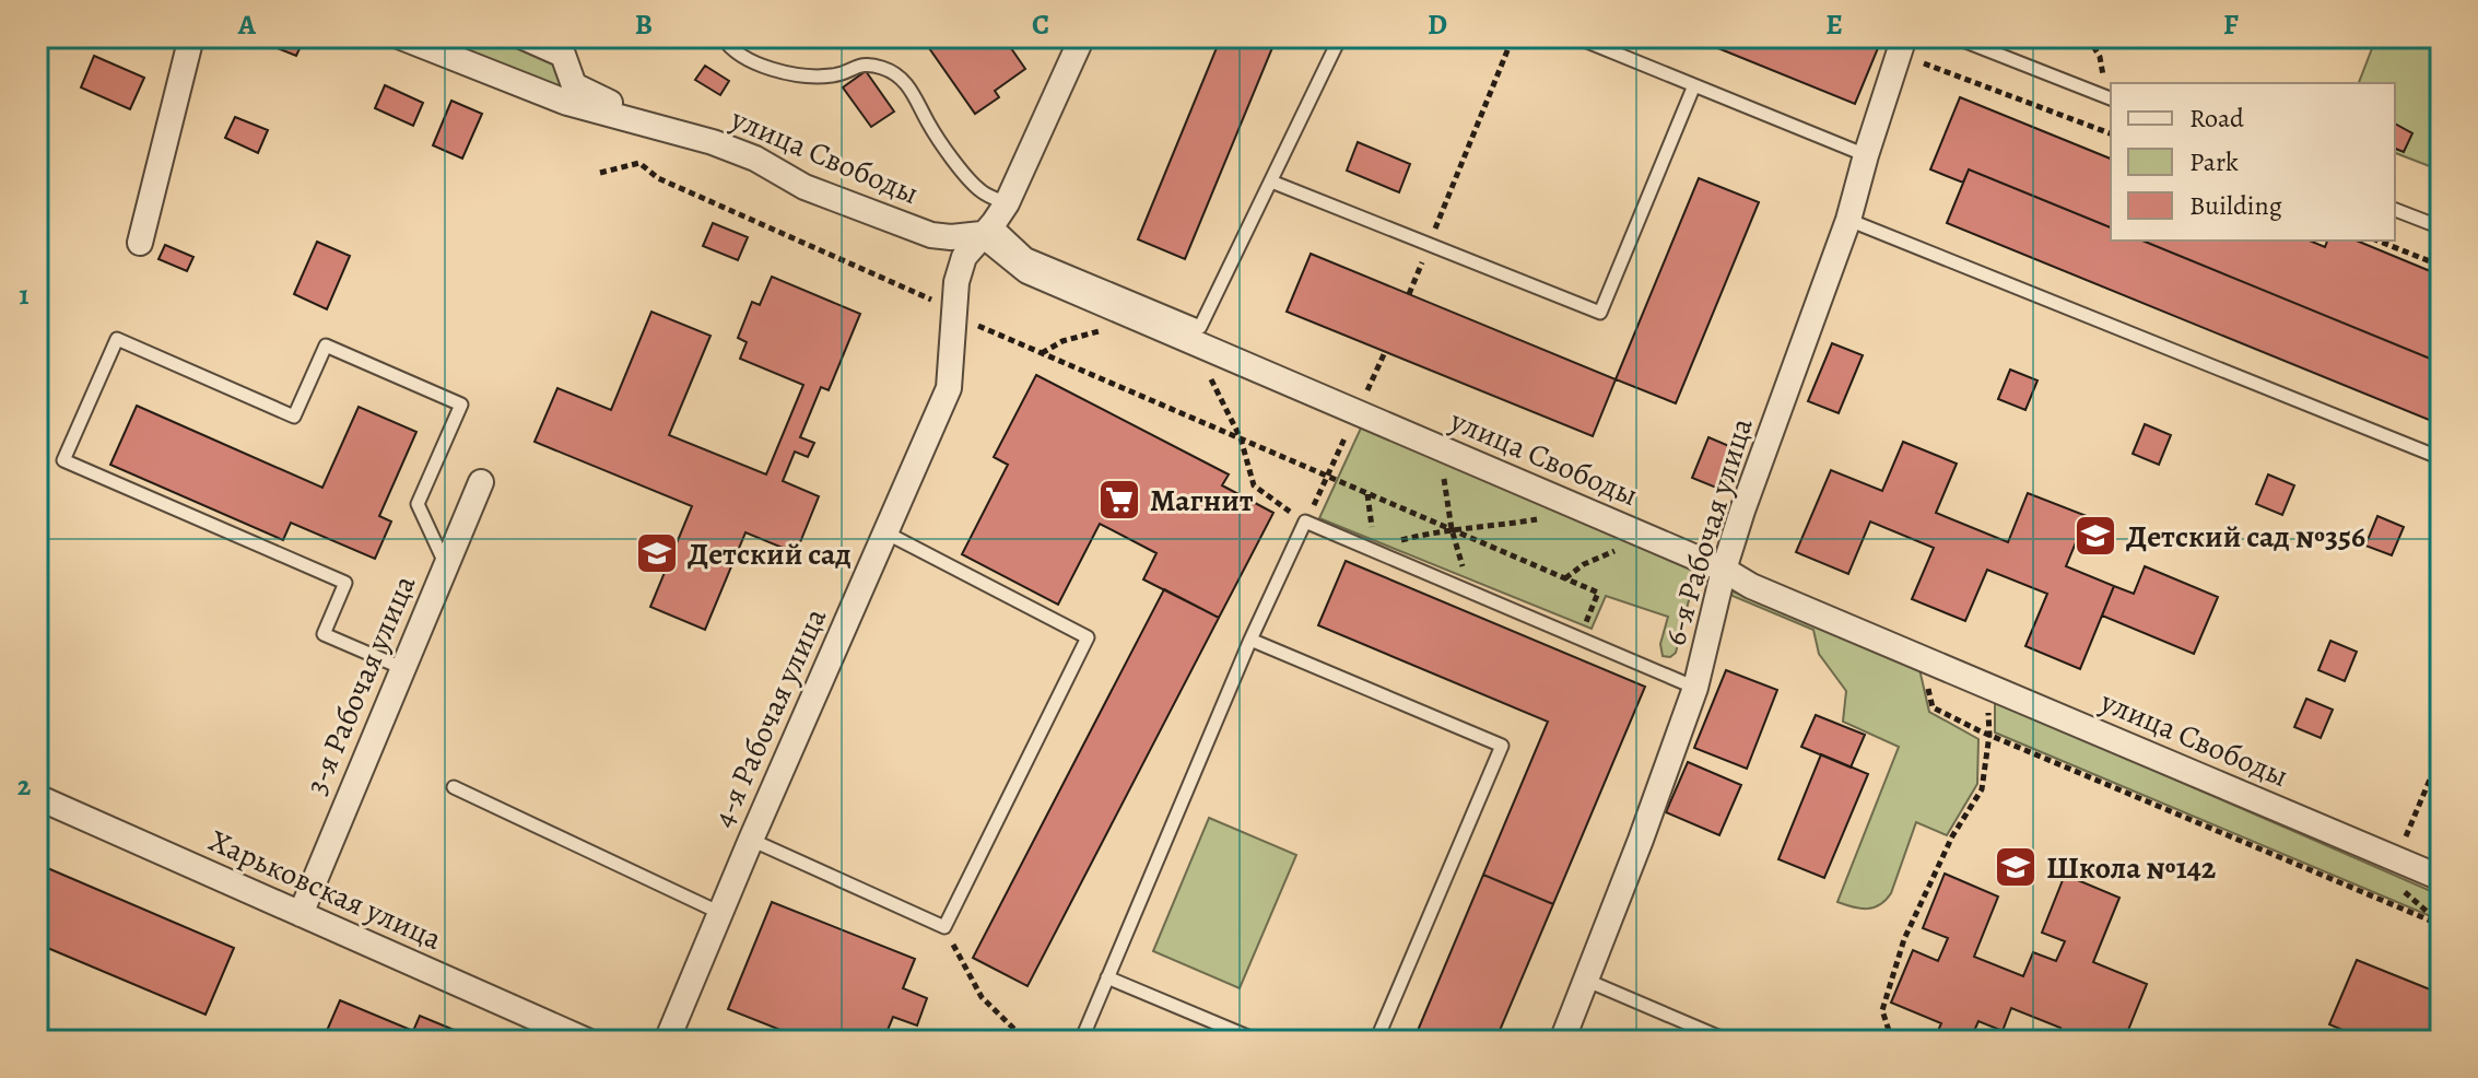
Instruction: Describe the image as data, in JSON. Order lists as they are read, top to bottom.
{
  "streets": {
    "street": [
      "улица Свободы",
      "6-я Рабочая улица",
      "3-я Рабочая улица",
      "4-я Рабочая улица",
      "Харьковская улица"
    ]
  },
  "crossings": [
    ["улица Свободы", "6-я Рабочая улица"],
    ["улица Свободы", "4-я Рабочая улица"],
    ["3-я Рабочая улица", "Харьковская улица"]
  ],
  "places": {
    "supermarket": ["Магнит"],
    "school or university": ["Детский сад №356", "Детский сад", "Школа №142"]
  },
  "legend": ["Road", "Park", "Building"],
  "grid": {
    "columns": [
      "A",
      "B",
      "C",
      "D",
      "E",
      "F"
    ],
    "rows": ["1", "2"]
  }
}
